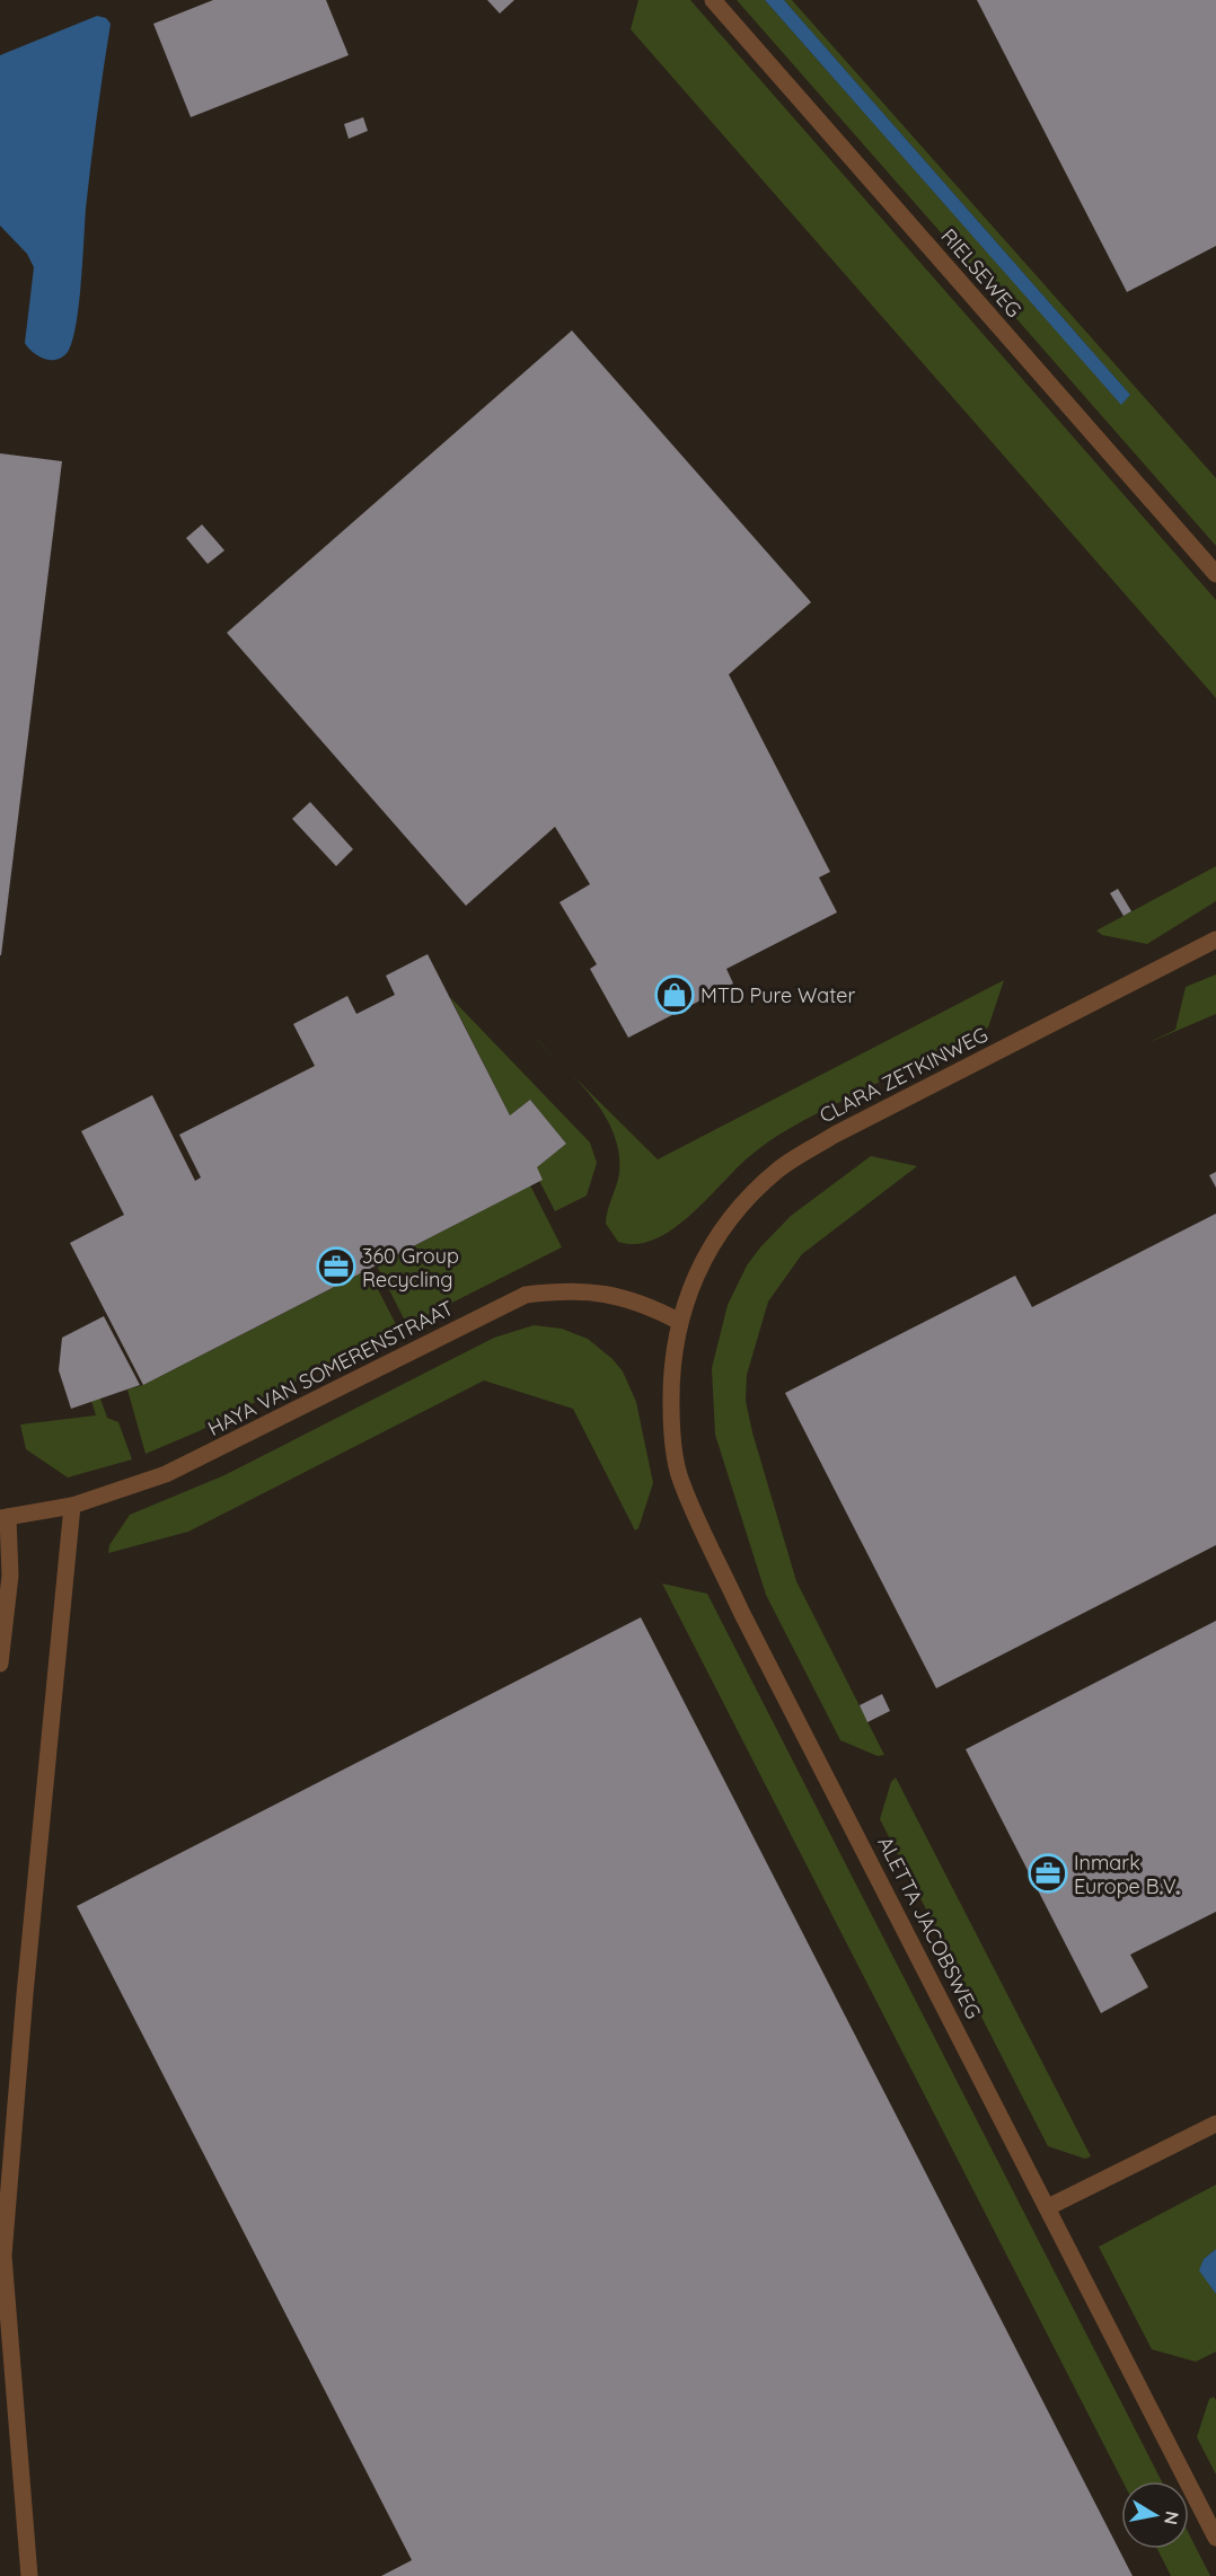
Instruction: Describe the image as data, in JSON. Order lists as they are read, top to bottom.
{
  "streets": {
    "street": [
      "RIELSEWEG",
      "CLARA ZETKINWEG",
      "HAYA VAN SOMERENSTRAAT",
      "ALETTA JACOBSWEG"
    ]
  },
  "crossings": [
    ["CLARA ZETKINWEG", "HAYA VAN SOMERENSTRAAT"],
    ["CLARA ZETKINWEG", "ALETTA JACOBSWEG"],
    ["HAYA VAN SOMERENSTRAAT", "ALETTA JACOBSWEG"]
  ],
  "places": {
    "shop": ["MTD Pure Water"],
    "office": ["360 Group Recycling", "Inmark Europe B.V."]
  },
  "north": "right"
}
